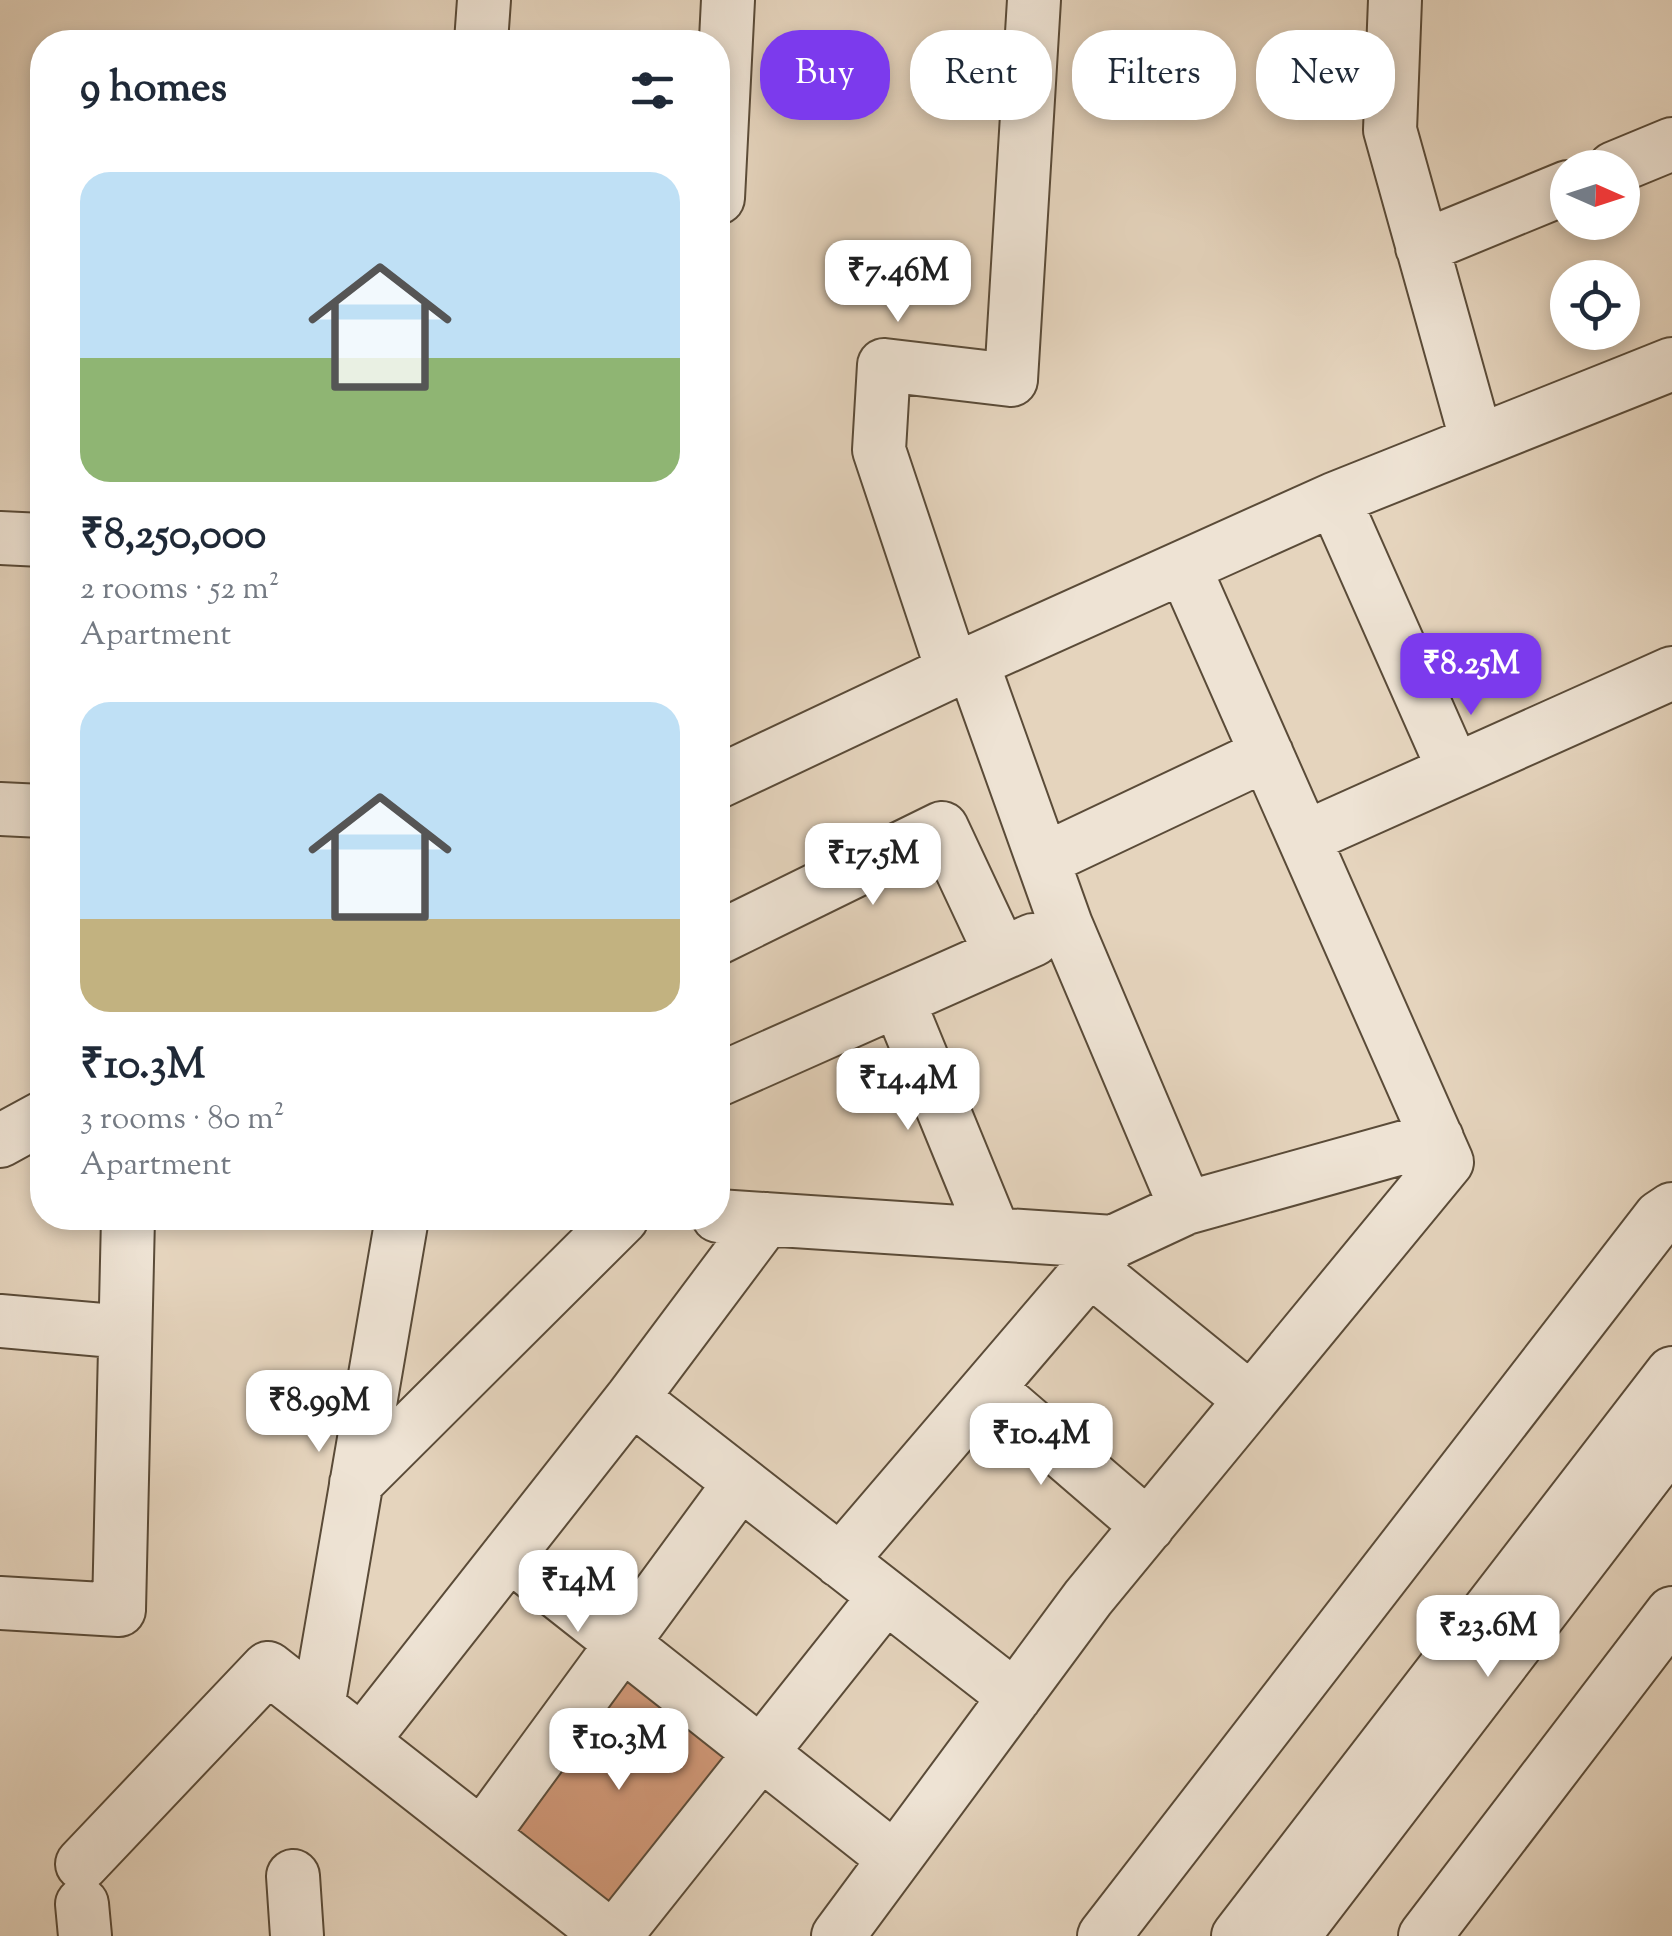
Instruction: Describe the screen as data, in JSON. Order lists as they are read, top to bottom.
{
  "north": "right",
  "page": {
    "chip": [
      "Buy",
      "Rent",
      "Filters",
      "New"
    ],
    "heading": "9 homes",
    "list": [
      {
        "name": "₹8,250,000",
        "note": "2 rooms · 52 m² · Apartment"
      },
      {
        "name": "₹10.3M",
        "note": "3 rooms · 80 m² · Apartment"
      }
    ],
    "price": [
      "₹7.46M",
      "₹8.25M",
      "₹17.5M",
      "₹14.4M",
      "₹8.99M",
      "₹10.4M",
      "₹14M",
      "₹23.6M",
      "₹10.3M"
    ]
  }
}
